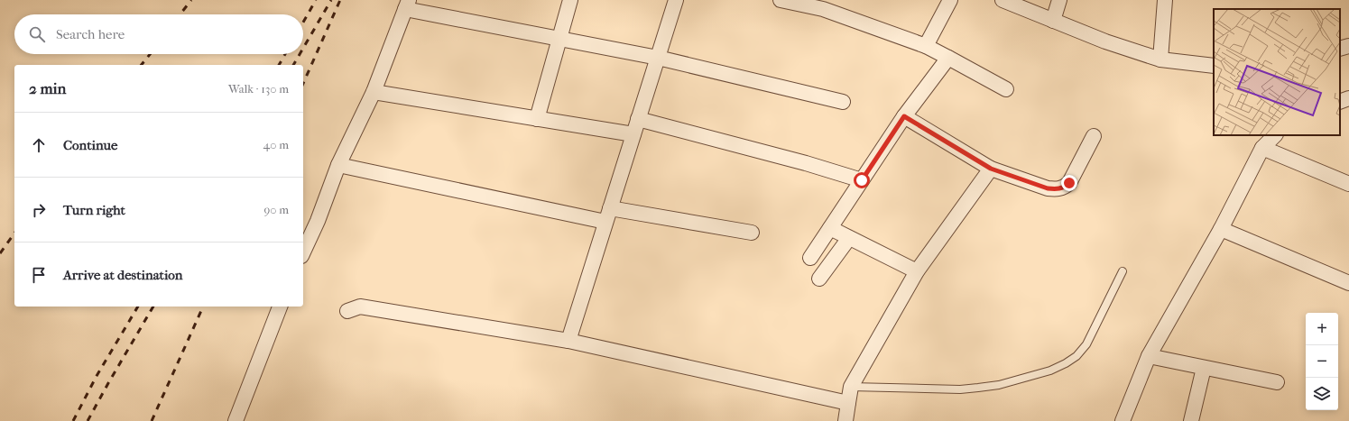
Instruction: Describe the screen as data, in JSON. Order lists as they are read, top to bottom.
{
  "page": {
    "search": "Search here",
    "heading": ["2 min", "Walk · 130 m"],
    "list": [
      ["Continue", "40 m"],
      ["Turn right", "90 m"],
      "Arrive at destination"
    ],
    "map_buttons": ["+", "−"]
  }
}
